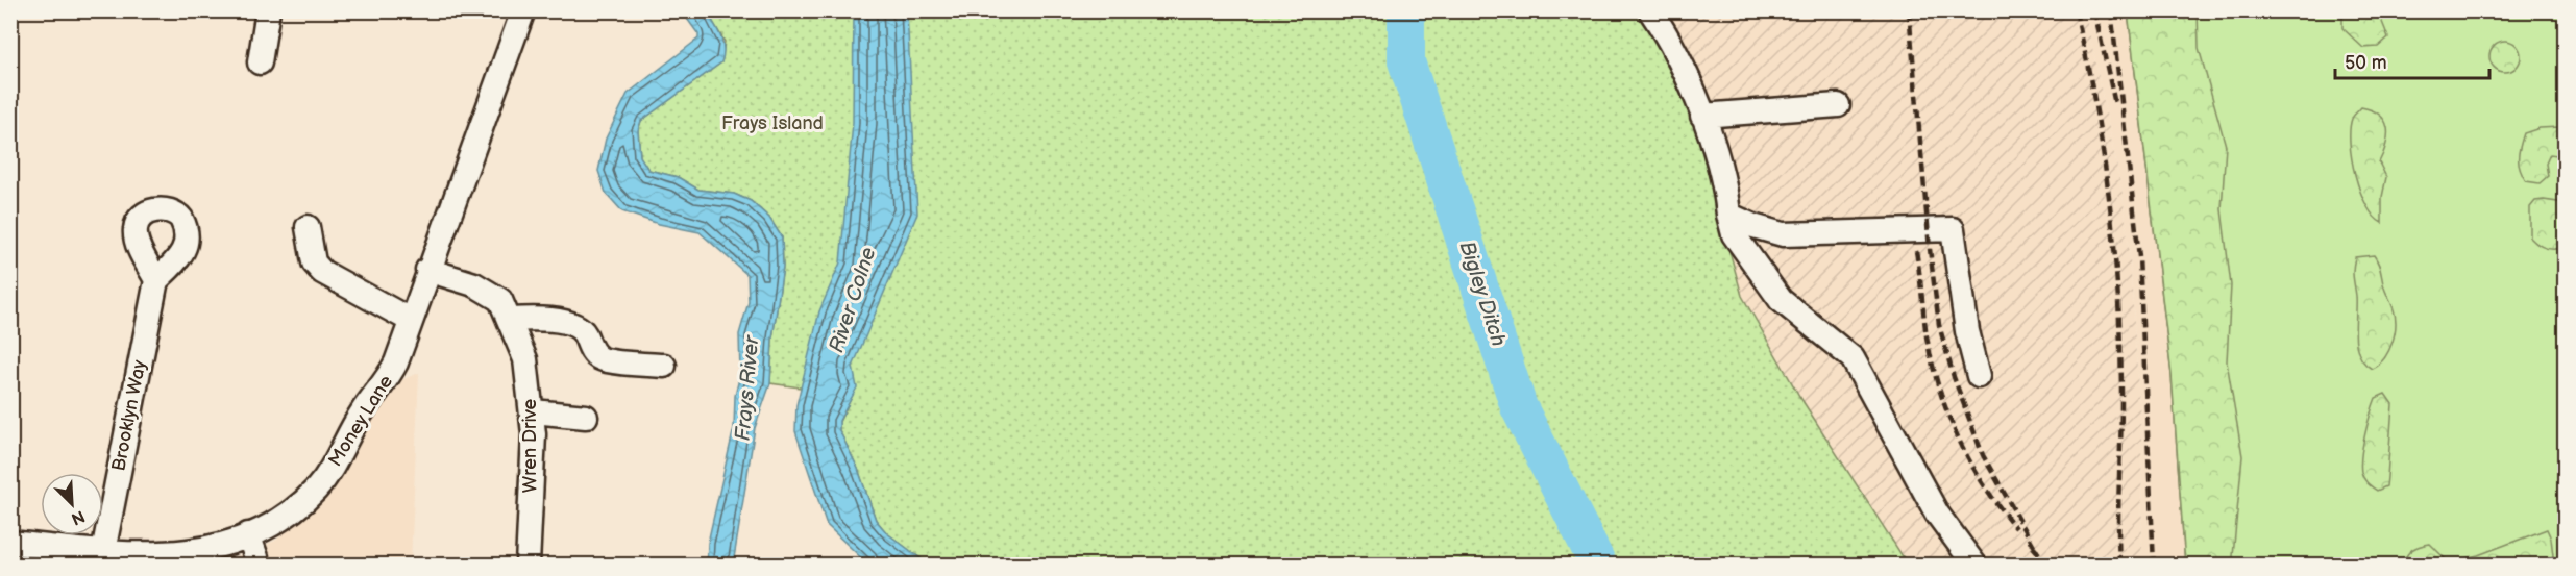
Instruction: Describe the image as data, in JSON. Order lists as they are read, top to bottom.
{
  "streets": {
    "street": ["Brooklyn Way", "Money Lane", "Wren Drive"]
  },
  "crossings": [
    ["Brooklyn Way", "Money Lane"],
    ["Money Lane", "Wren Drive"]
  ],
  "water": ["Bigley Ditch", "River Colne", "Frays River"],
  "parks": ["Frays Island"],
  "scale_bar": "50 m",
  "north": "bottom right"
}
